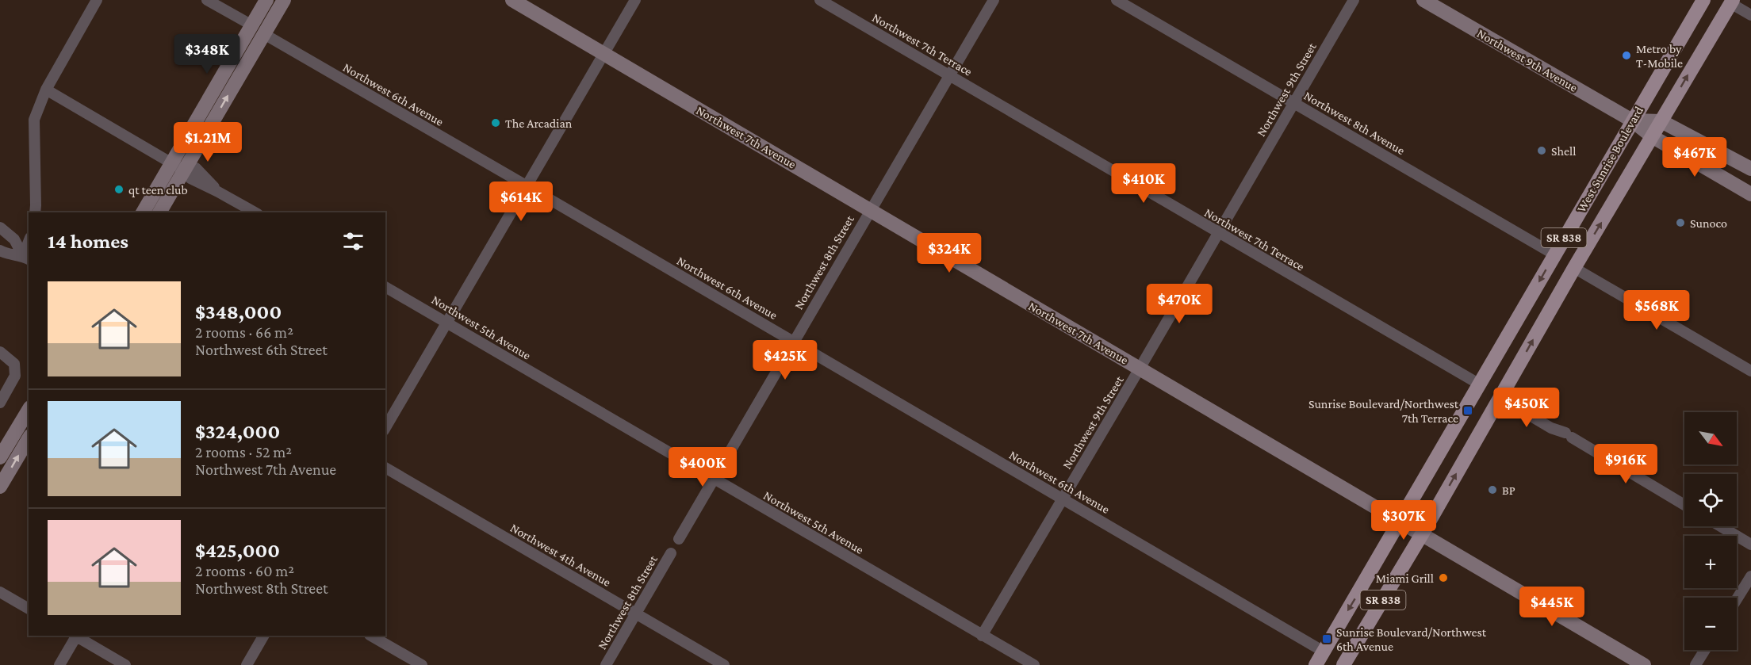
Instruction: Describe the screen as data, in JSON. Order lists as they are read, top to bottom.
{
  "streets": {
    "main road": [
      "Northwest 9th Avenue",
      "Northwest 7th Avenue",
      "West Sunrise Boulevard",
      "SR 838"
    ],
    "street": [
      "Northwest 7th Terrace",
      "Northwest 9th Street",
      "Northwest 6th Avenue",
      "Northwest 8th Avenue",
      "Northwest 8th Street",
      "Northwest 5th Avenue",
      "Northwest 4th Avenue"
    ]
  },
  "crossings": [
    ["Northwest 7th Terrace", "Northwest 9th Street"],
    ["Northwest 7th Terrace", "West Sunrise Boulevard"],
    ["Northwest 7th Terrace", "Northwest 8th Street"],
    ["Northwest 9th Avenue", "West Sunrise Boulevard"],
    ["Northwest 9th Street", "Northwest 6th Avenue"],
    ["Northwest 9th Street", "Northwest 8th Avenue"],
    ["Northwest 9th Street", "Northwest 7th Avenue"],
    ["Northwest 9th Street", "Northwest 5th Avenue"],
    ["Northwest 6th Avenue", "West Sunrise Boulevard"],
    ["Northwest 6th Avenue", "Northwest 8th Street"],
    ["Northwest 8th Avenue", "West Sunrise Boulevard"],
    ["Northwest 7th Avenue", "West Sunrise Boulevard"],
    ["Northwest 7th Avenue", "Northwest 8th Street"],
    ["Northwest 8th Street", "Northwest 5th Avenue"],
    ["Northwest 8th Street", "Northwest 4th Avenue"]
  ],
  "places": {
    "other": [
      "Metro by T-Mobile",
      "The Arcadian",
      "Shell",
      "qt teen club",
      "Sunoco",
      "BP",
      "Miami Grill"
    ],
    "transit": ["Sunrise Boulevard/Northwest 7th Terrace", "Sunrise Boulevard/Northwest 6th Avenue"]
  },
  "north": "bottom right",
  "page": {
    "price": [
      "$348K",
      "$1.21M",
      "$467K",
      "$410K",
      "$614K",
      "$324K",
      "$470K",
      "$568K",
      "$425K",
      "$450K",
      "$916K",
      "$400K",
      "$307K",
      "$445K"
    ],
    "heading": "14 homes",
    "list": [
      {
        "name": "$348,000",
        "note": "2 rooms · 66 m² · Northwest 6th Street"
      },
      {
        "name": "$324,000",
        "note": "2 rooms · 52 m² · Northwest 7th Avenue"
      },
      {
        "name": "$425,000",
        "note": "2 rooms · 60 m² · Northwest 8th Street"
      }
    ],
    "map_buttons": ["+", "−"]
  }
}
